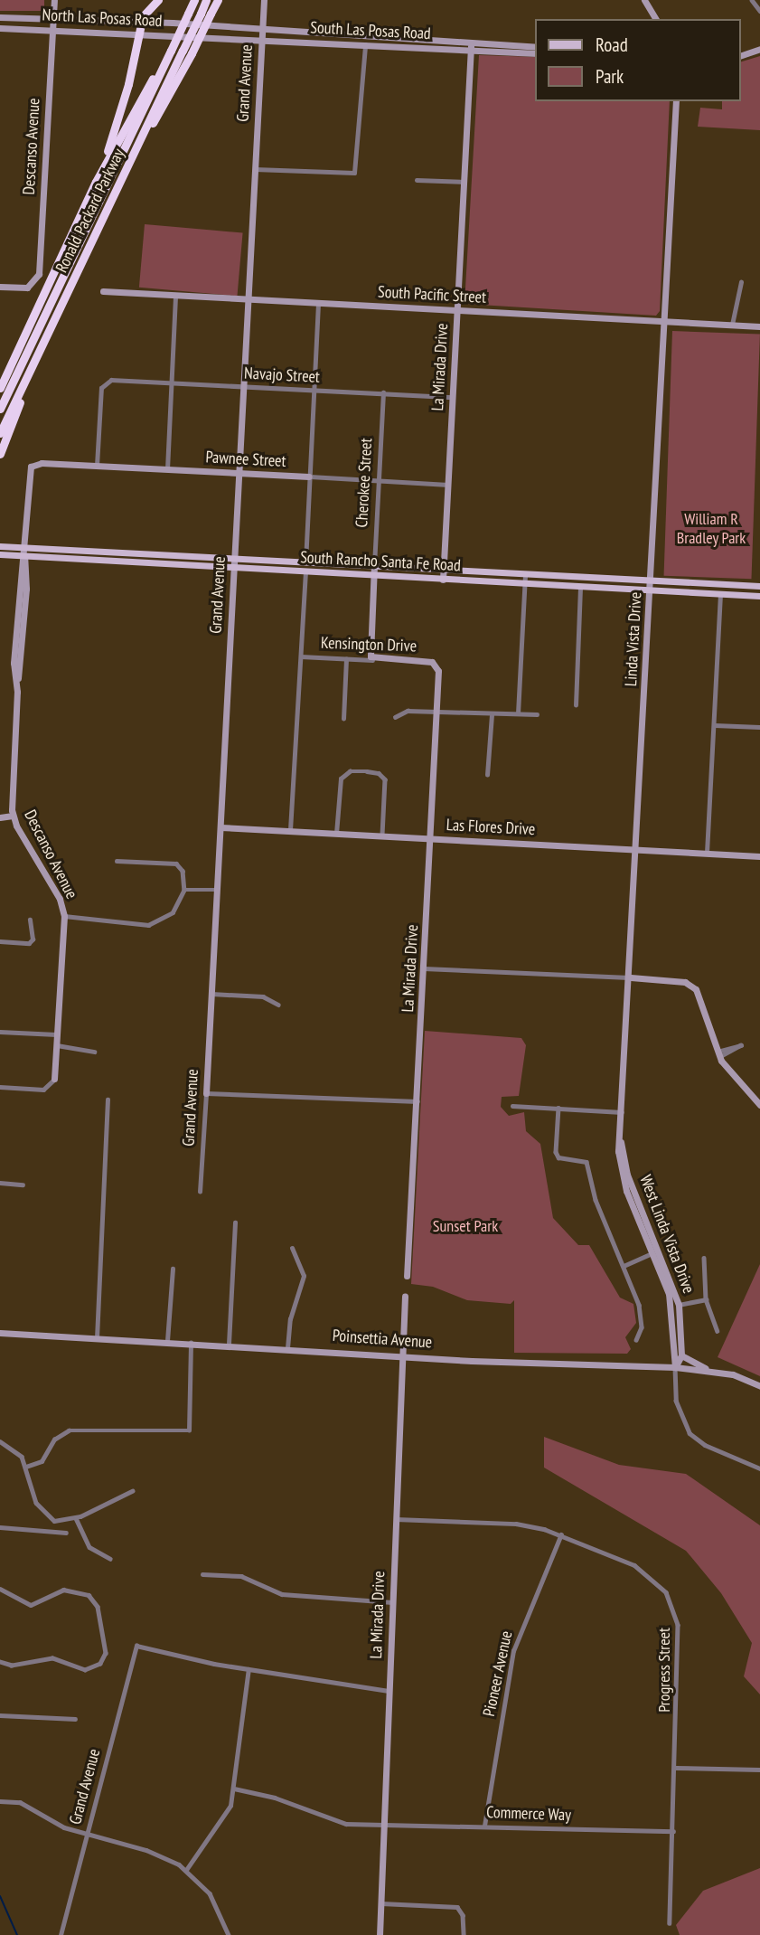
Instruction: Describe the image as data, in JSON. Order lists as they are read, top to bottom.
{
  "streets": {
    "highway": ["Ronald Packard Parkway"],
    "main road": ["South Rancho Santa Fe Road"],
    "street": [
      "North Las Posas Road",
      "South Las Posas Road",
      "Grand Avenue",
      "Descanso Avenue",
      "South Pacific Street",
      "La Mirada Drive",
      "Navajo Street",
      "Pawnee Street",
      "Cherokee Street",
      "Linda Vista Drive",
      "Kensington Drive",
      "Las Flores Drive",
      "West Linda Vista Drive",
      "Poinsettia Avenue",
      "Progress Street",
      "Pioneer Avenue",
      "Commerce Way"
    ]
  },
  "crossings": [
    ["North Las Posas Road", "South Las Posas Road"],
    ["North Las Posas Road", "Descanso Avenue"],
    ["South Las Posas Road", "Grand Avenue"],
    ["South Las Posas Road", "La Mirada Drive"],
    ["Grand Avenue", "South Pacific Street"],
    ["Grand Avenue", "Navajo Street"],
    ["Grand Avenue", "Pawnee Street"],
    ["Grand Avenue", "South Rancho Santa Fe Road"],
    ["Grand Avenue", "Las Flores Drive"],
    ["Descanso Avenue", "Pawnee Street"],
    ["Descanso Avenue", "South Rancho Santa Fe Road"],
    ["South Pacific Street", "La Mirada Drive"],
    ["South Pacific Street", "Linda Vista Drive"],
    ["La Mirada Drive", "Navajo Street"],
    ["La Mirada Drive", "Pawnee Street"],
    ["La Mirada Drive", "South Rancho Santa Fe Road"],
    ["La Mirada Drive", "Kensington Drive"],
    ["La Mirada Drive", "Las Flores Drive"],
    ["La Mirada Drive", "Poinsettia Avenue"],
    ["La Mirada Drive", "Progress Street"],
    ["La Mirada Drive", "Commerce Way"],
    ["Navajo Street", "Pawnee Street"],
    ["Navajo Street", "Cherokee Street"],
    ["Pawnee Street", "Cherokee Street"],
    ["Cherokee Street", "South Rancho Santa Fe Road"],
    ["Cherokee Street", "Kensington Drive"],
    ["South Rancho Santa Fe Road", "Linda Vista Drive"],
    ["Linda Vista Drive", "Las Flores Drive"],
    ["Linda Vista Drive", "West Linda Vista Drive"],
    ["West Linda Vista Drive", "Poinsettia Avenue"],
    ["Progress Street", "Pioneer Avenue"],
    ["Progress Street", "Commerce Way"],
    ["Pioneer Avenue", "Commerce Way"]
  ],
  "parks": ["William R Bradley Park", "Sunset Park"],
  "legend": ["Road", "Park"]
}
